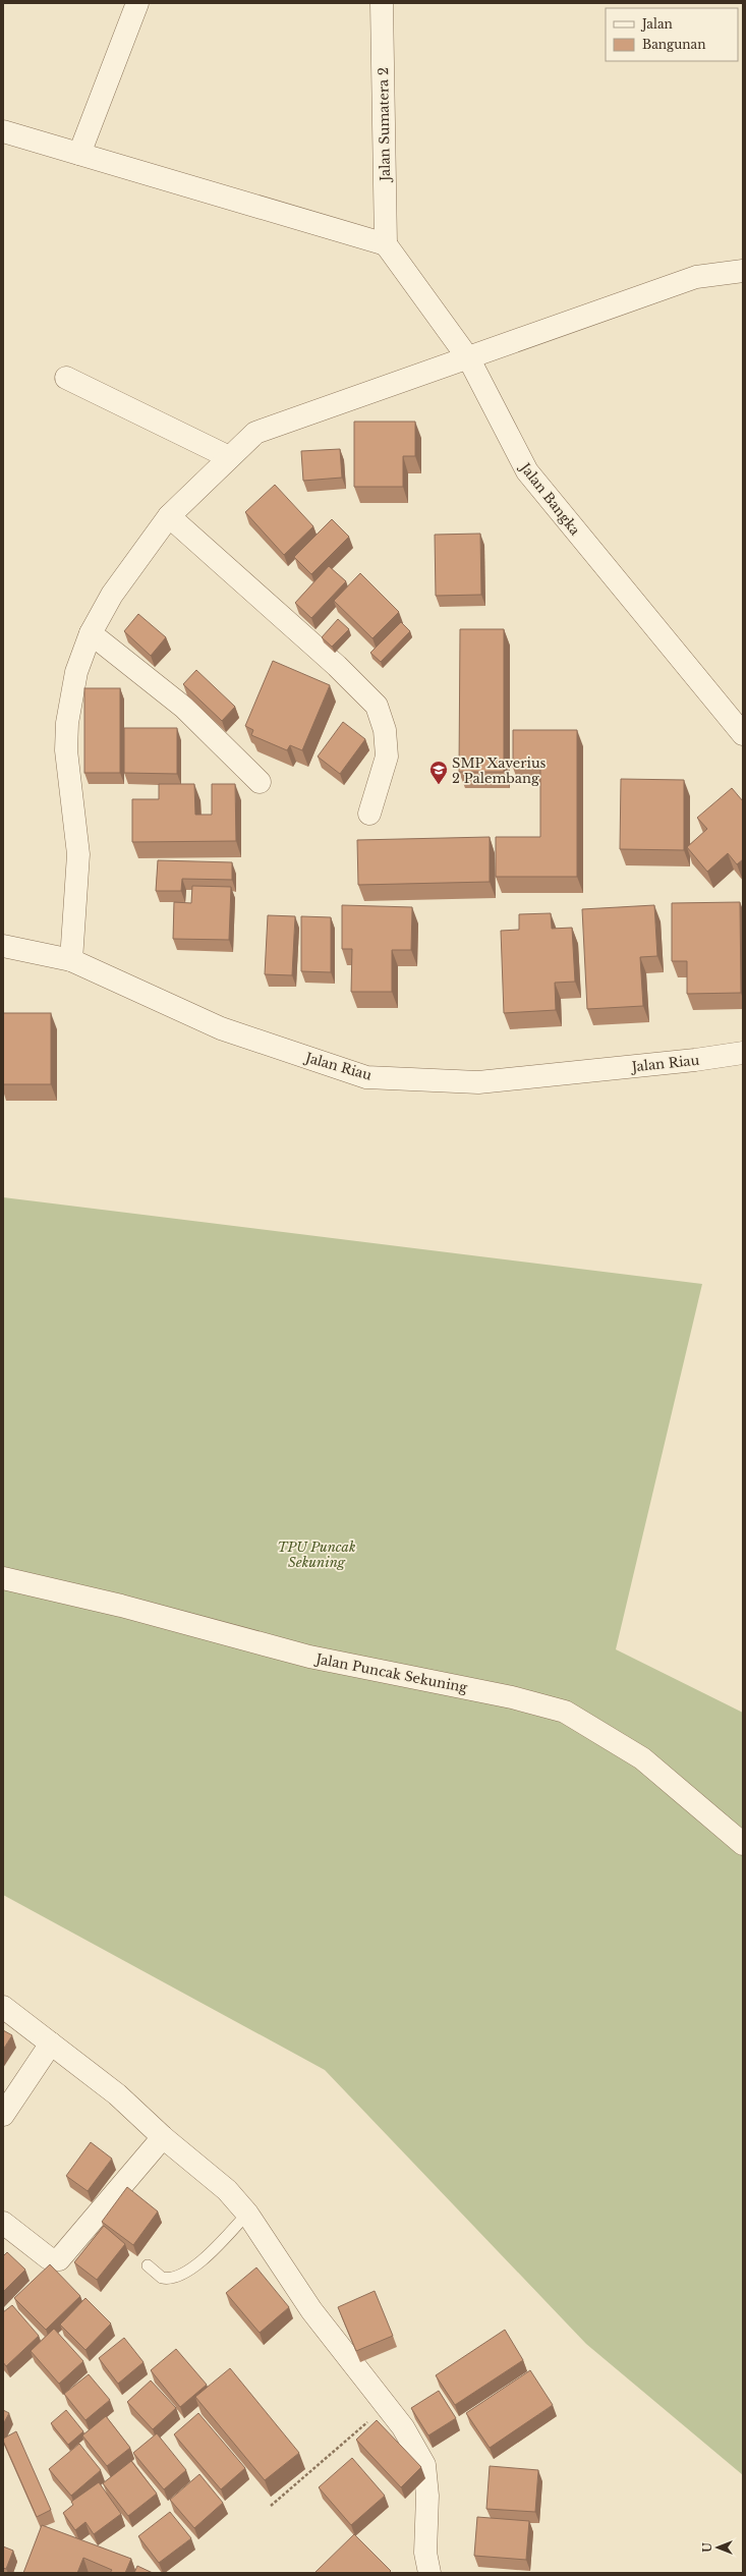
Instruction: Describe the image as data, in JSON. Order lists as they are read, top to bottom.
{
  "streets": {
    "street": [
      "Jalan Sumatera 2",
      "Jalan Bangka",
      "Jalan Riau",
      "Jalan Puncak Sekuning"
    ]
  },
  "crossings": [
    ["Jalan Sumatera 2", "Jalan Bangka"]
  ],
  "parks": ["TPU Puncak Sekuning"],
  "places": {
    "school or university": ["SMP Xaverius 2 Palembang"]
  },
  "legend": ["Jalan", "Bangunan"],
  "north": "left"
}
